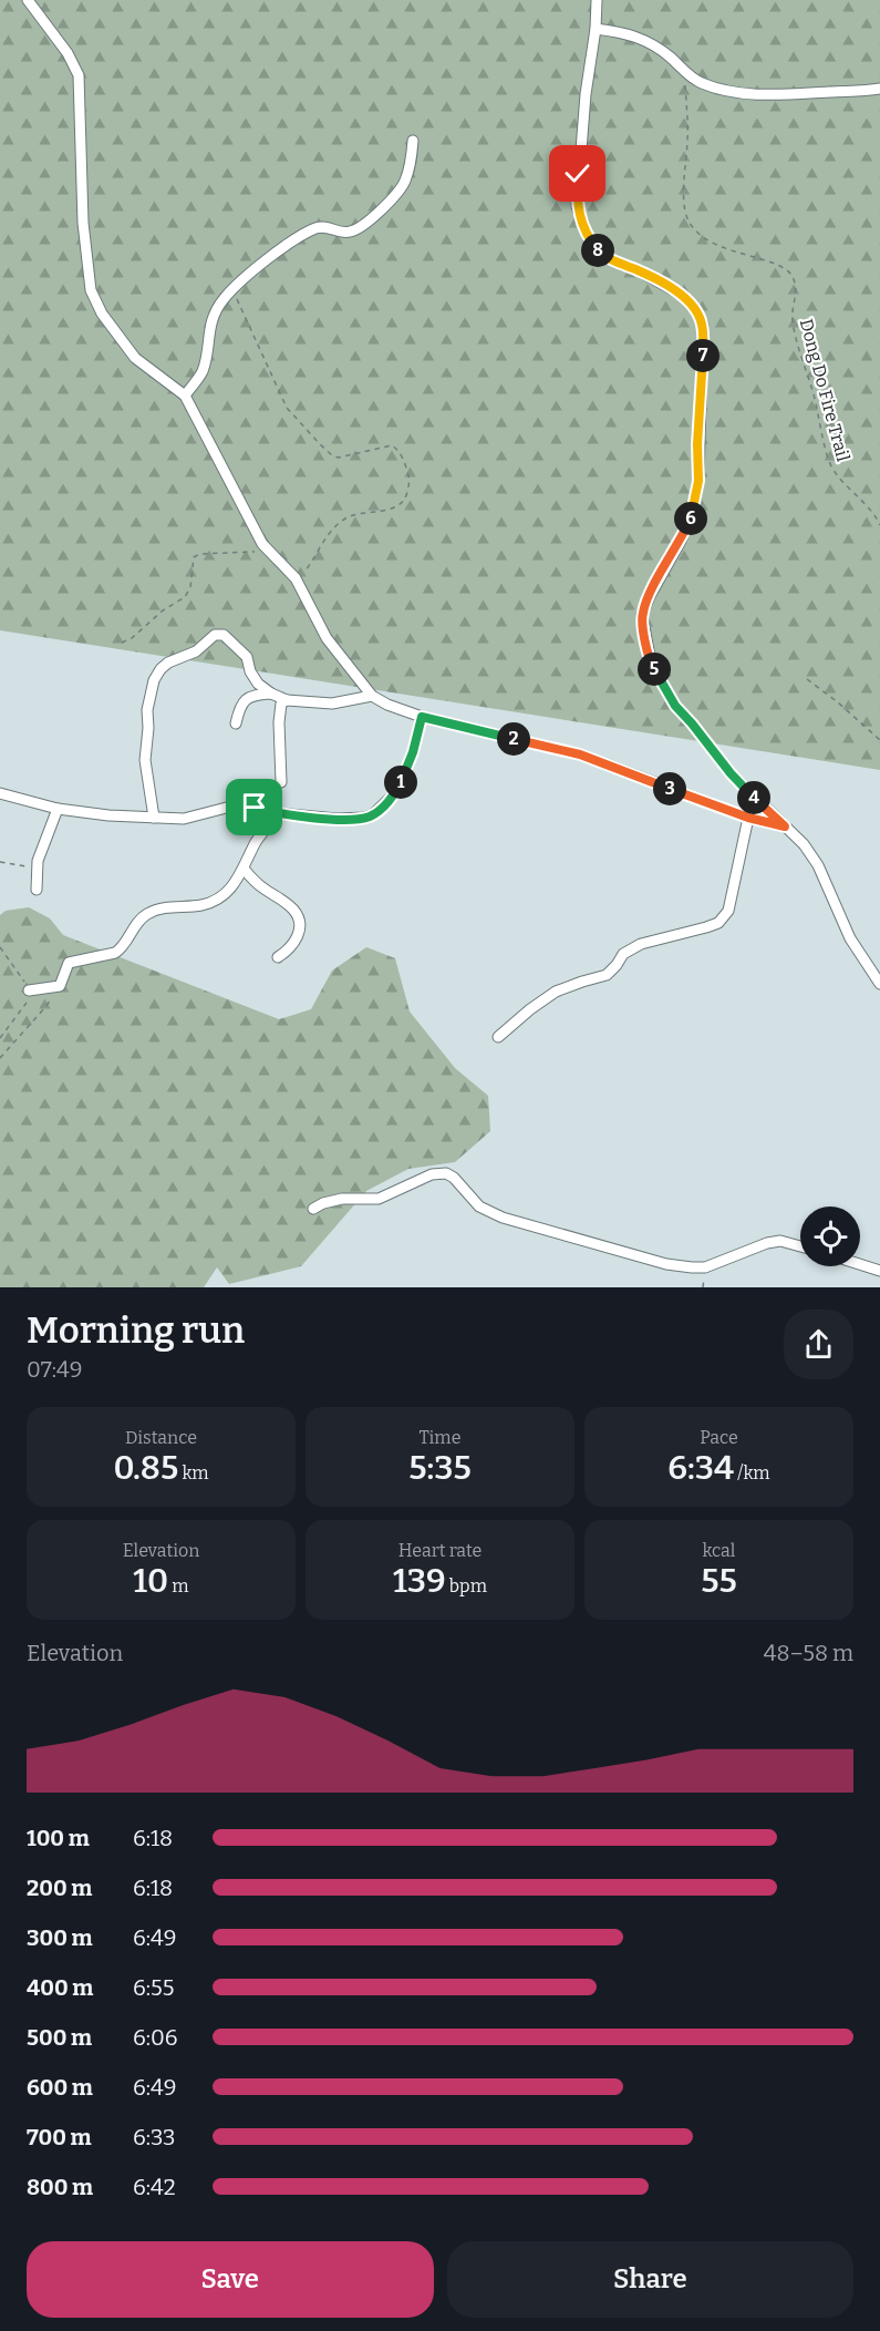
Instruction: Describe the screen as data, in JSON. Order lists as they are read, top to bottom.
{
  "streets": {
    "path": ["Dong Do Fire Trail"]
  },
  "page": {
    "pins": [
      "8",
      "7",
      "6",
      "5",
      "2",
      "1",
      "3",
      "4"
    ],
    "heading": ["Morning run", "07:49"],
    "stats": [
      ["Distance", "0.85 km"],
      ["Time", "5:35"],
      ["Pace", "6:34 /km"],
      ["Elevation", "10 m"],
      ["Heart rate", "139 bpm"],
      ["kcal", "55"]
    ],
    "chart": ["Elevation", "48–58 m"],
    "list": [
      {
        "name": "100 m",
        "note": "6:18"
      },
      {
        "name": "200 m",
        "note": "6:18"
      },
      {
        "name": "300 m",
        "note": "6:49"
      },
      {
        "name": "400 m",
        "note": "6:55"
      },
      {
        "name": "500 m",
        "note": "6:06"
      },
      {
        "name": "600 m",
        "note": "6:49"
      },
      {
        "name": "700 m",
        "note": "6:33"
      },
      {
        "name": "800 m",
        "note": "6:42"
      }
    ],
    "buttons": ["Save", "Share"]
  }
}
